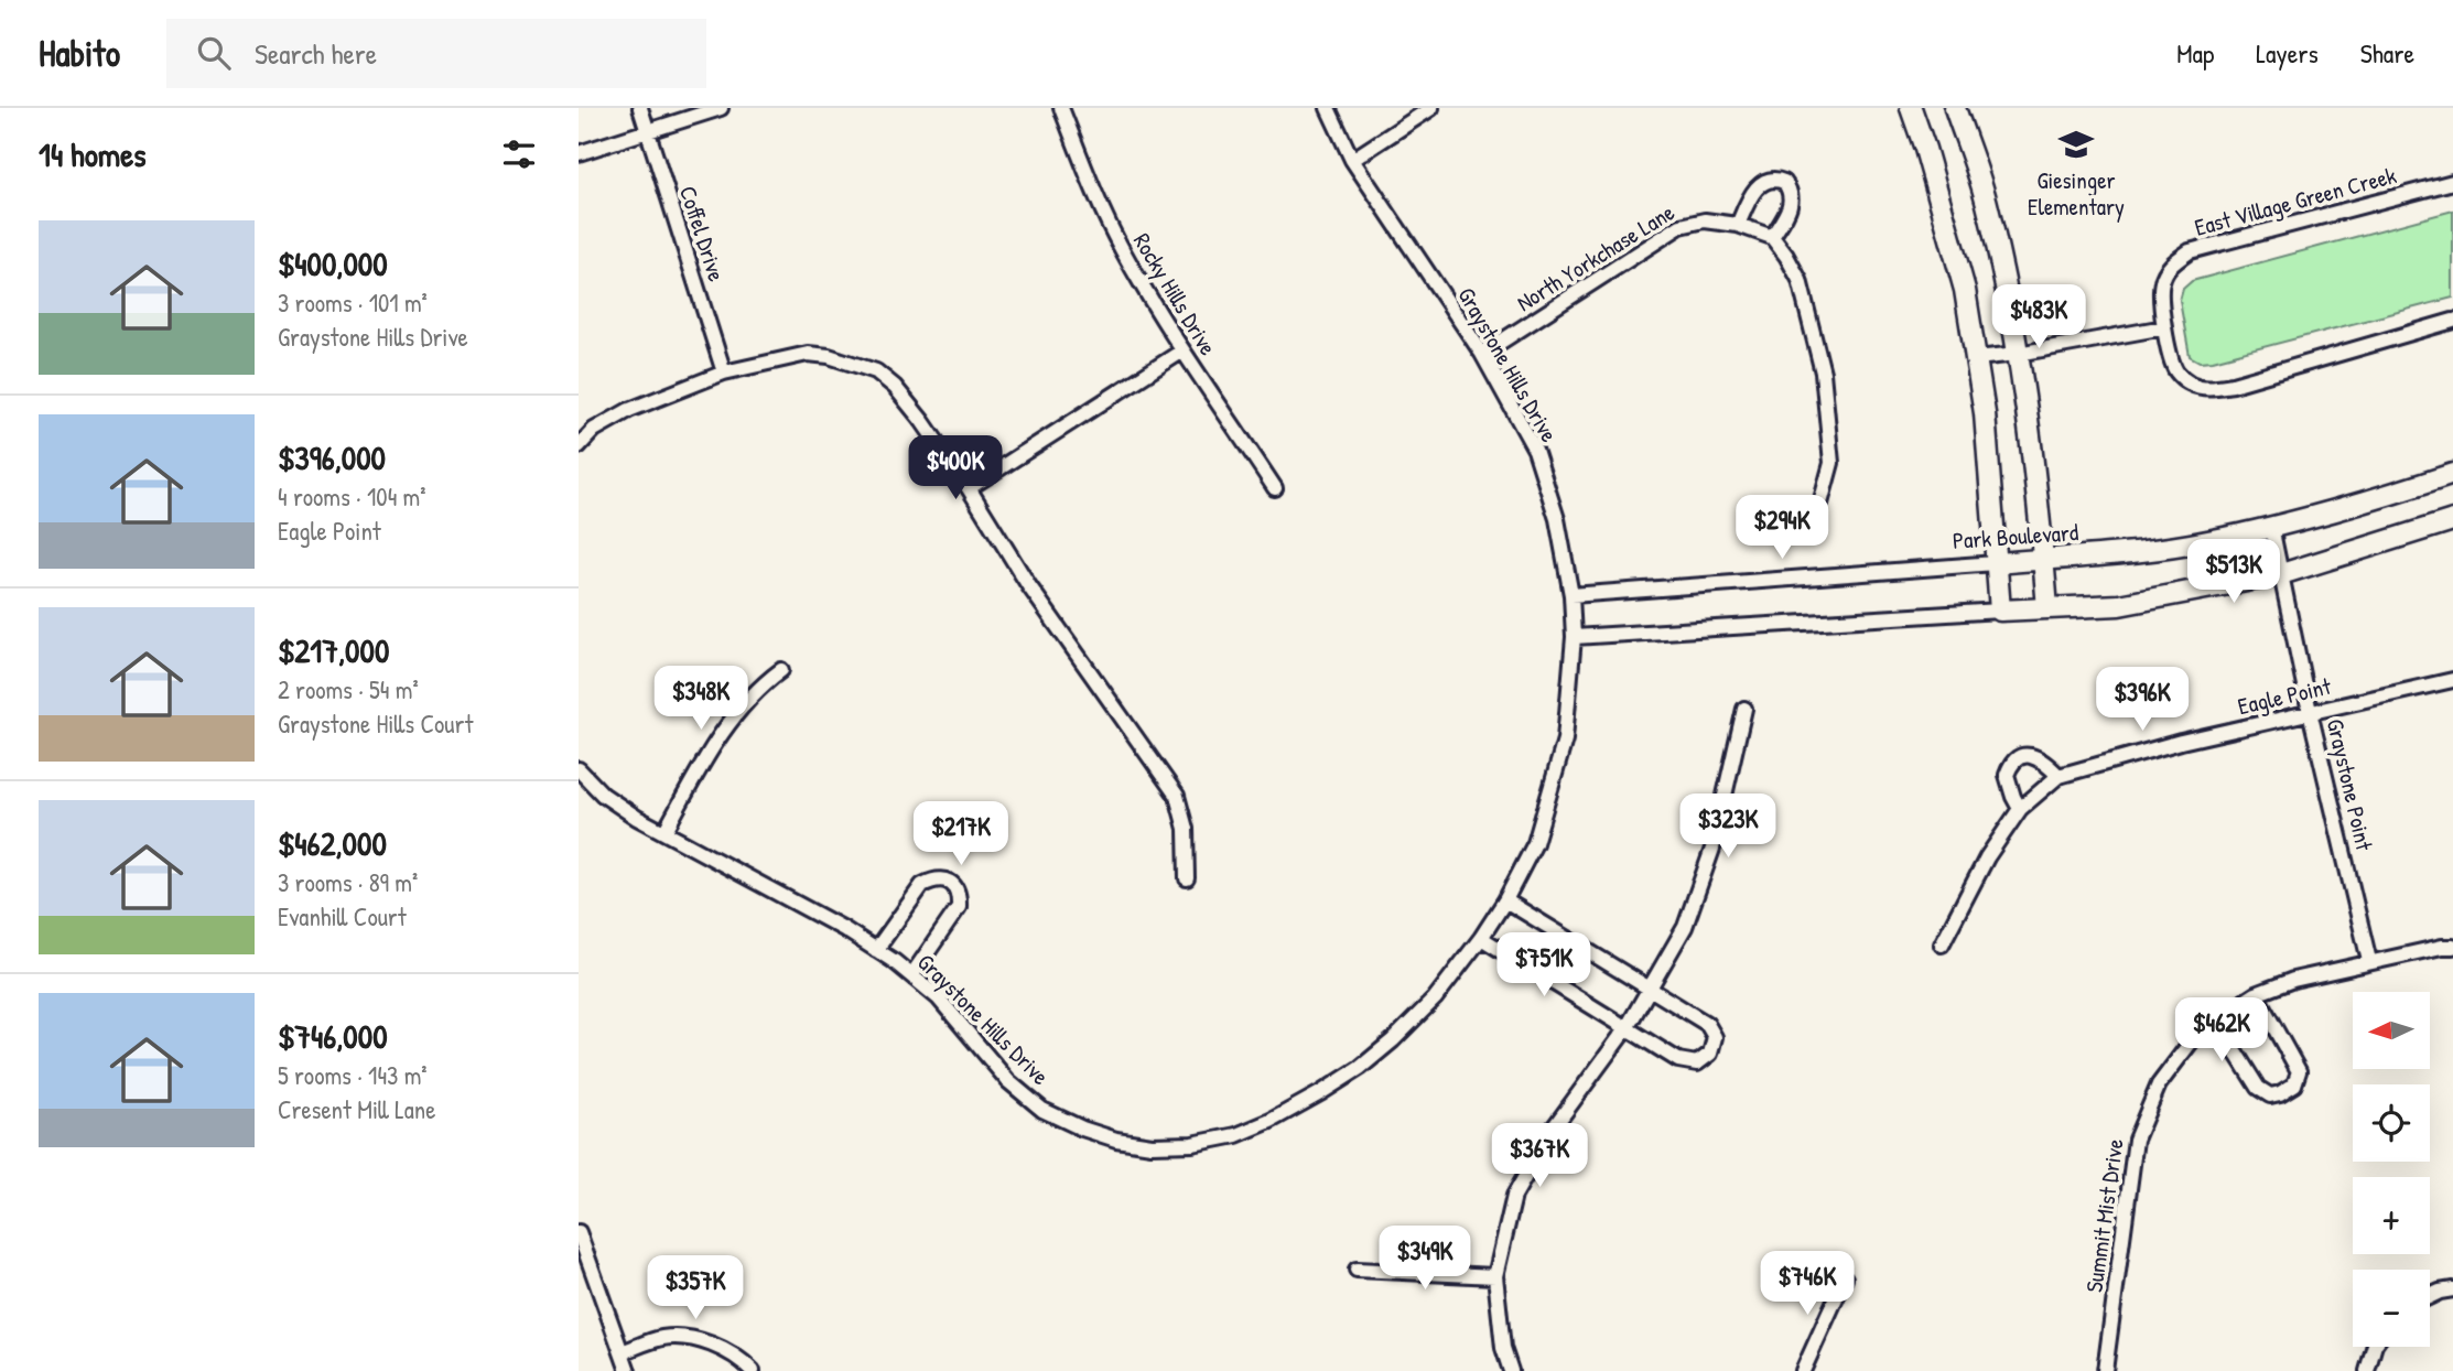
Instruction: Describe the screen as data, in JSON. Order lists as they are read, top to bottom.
{
  "streets": {
    "street": [
      "East Village Green Creek",
      "Coffel Drive",
      "North Yorkchase Lane",
      "Rocky Hills Drive",
      "Graystone Hills Drive",
      "Park Boulevard",
      "Eagle Point",
      "Graystone Point",
      "Summit Mist Drive"
    ]
  },
  "crossings": [
    ["North Yorkchase Lane", "Graystone Hills Drive"],
    ["Graystone Hills Drive", "Park Boulevard"],
    ["Park Boulevard", "Graystone Point"],
    ["Eagle Point", "Graystone Point"],
    ["Graystone Point", "Summit Mist Drive"]
  ],
  "places": {
    "school or university": ["Giesinger Elementary"]
  },
  "north": "left",
  "page": {
    "header": "Habito",
    "search": "Search here",
    "nav": ["Map", "Layers", "Share"],
    "heading": "14 homes",
    "list": [
      {
        "name": "$400,000",
        "note": "3 rooms · 101 m² · Graystone Hills Drive"
      },
      {
        "name": "$396,000",
        "note": "4 rooms · 104 m² · Eagle Point"
      },
      {
        "name": "$217,000",
        "note": "2 rooms · 54 m² · Graystone Hills Court"
      },
      {
        "name": "$462,000",
        "note": "3 rooms · 89 m² · Evanhill Court"
      },
      {
        "name": "$746,000",
        "note": "5 rooms · 143 m² · Cresent Mill Lane"
      }
    ],
    "price": [
      "$483K",
      "$400K",
      "$294K",
      "$513K",
      "$348K",
      "$396K",
      "$323K",
      "$217K",
      "$751K",
      "$462K",
      "$367K",
      "$349K",
      "$746K",
      "$357K"
    ],
    "map_buttons": ["+", "−"]
  }
}
